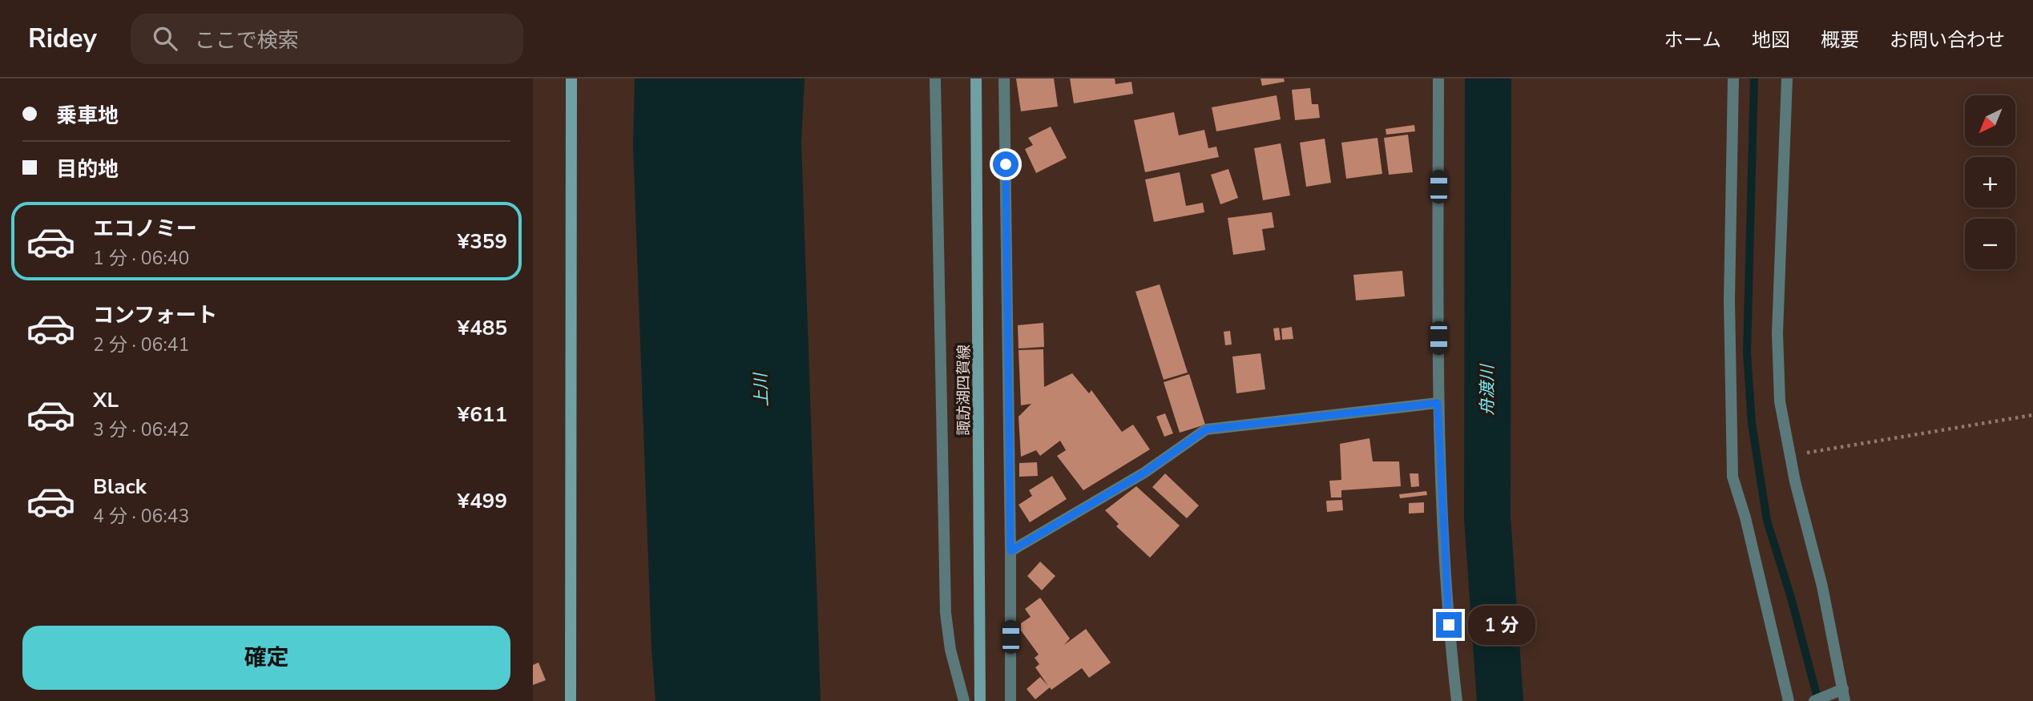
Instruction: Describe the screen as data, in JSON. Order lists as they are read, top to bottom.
{
  "streets": {
    "street": ["諏訪湖四賀線"]
  },
  "water": ["上川", "舟渡川"],
  "north": "bottom left",
  "page": {
    "header": "Ridey",
    "search": "ここで検索",
    "nav": [
      "ホーム",
      "地図",
      "概要",
      "お問い合わせ"
    ],
    "banner": ["乗車地", "目的地"],
    "map_buttons": ["+", "−"],
    "list": [
      {
        "name": "エコノミー",
        "note": "1 分 · 06:40",
        "value": "¥359"
      },
      {
        "name": "コンフォート",
        "note": "2 分 · 06:41",
        "value": "¥485"
      },
      {
        "name": "XL",
        "note": "3 分 · 06:42",
        "value": "¥611"
      },
      {
        "name": "Black",
        "note": "4 分 · 06:43",
        "value": "¥499"
      }
    ],
    "bubble": "1 分",
    "buttons": "確定"
  }
}
